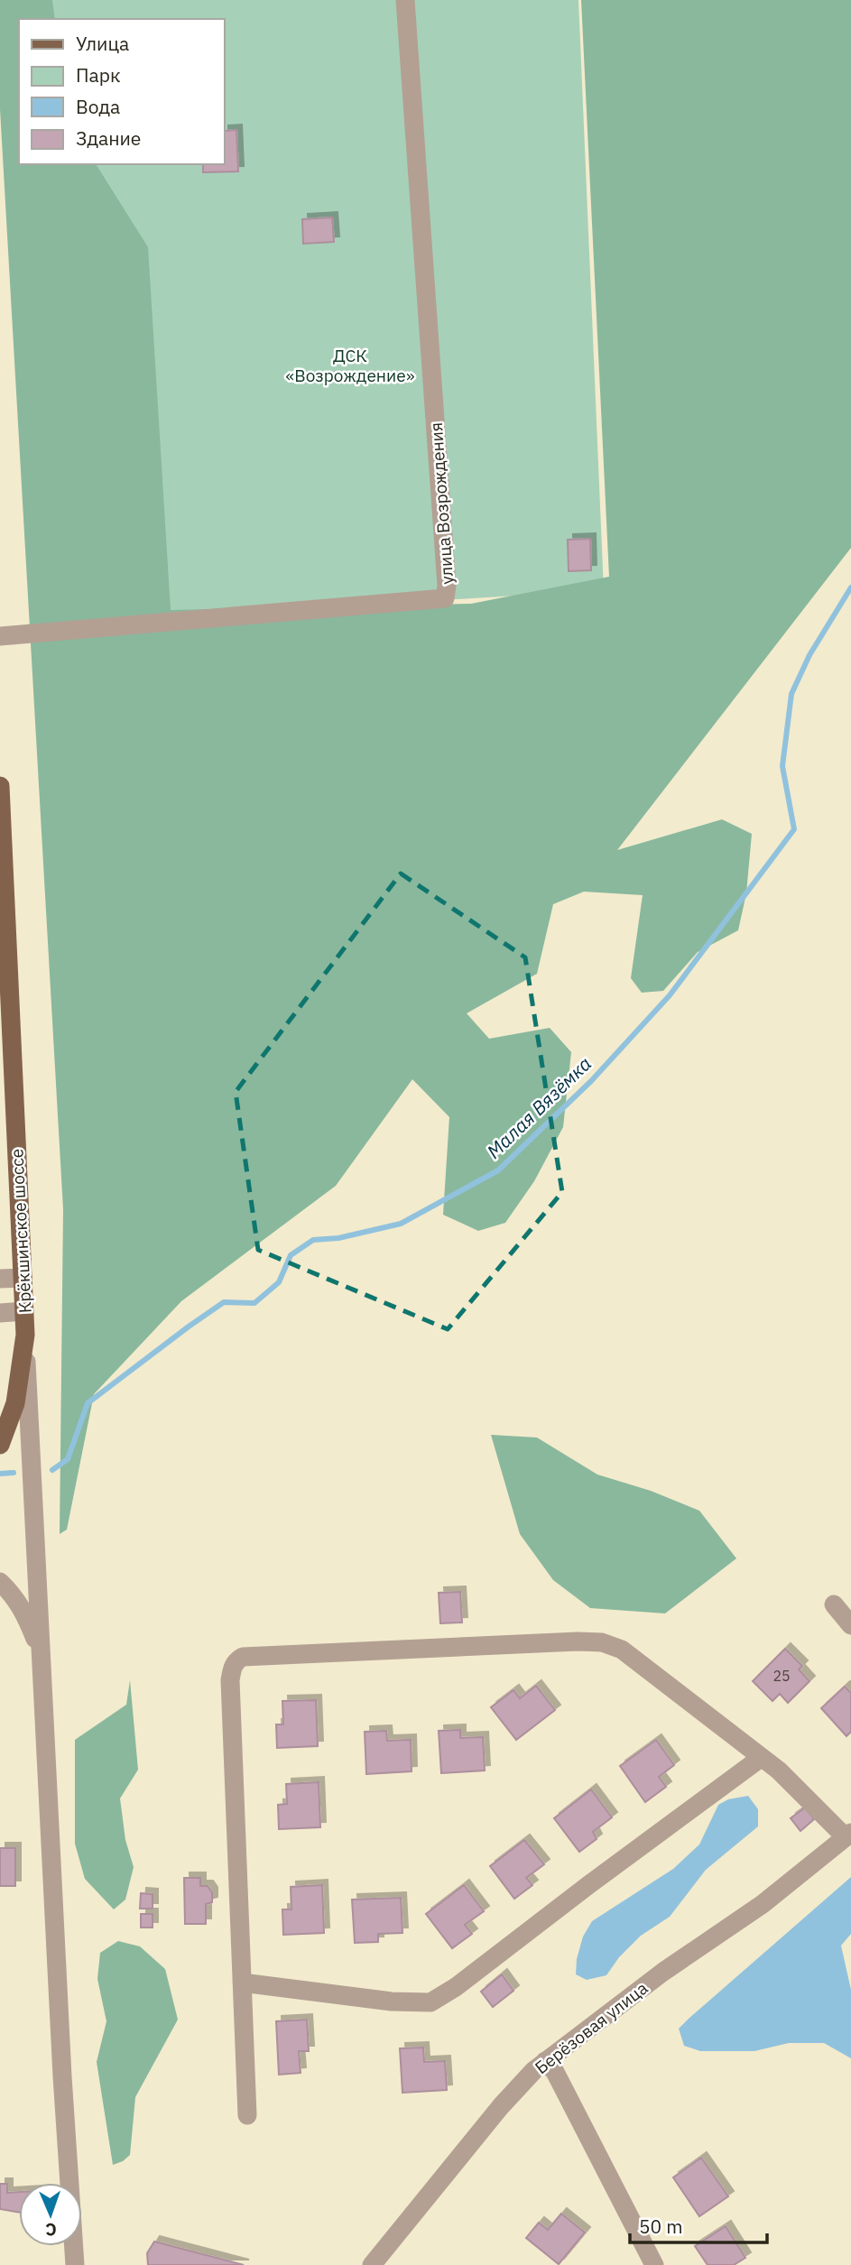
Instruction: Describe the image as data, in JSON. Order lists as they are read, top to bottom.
{
  "streets": {
    "main road": ["Крёкшинское шоссе"],
    "street": ["улица Возрождения", "Берёзовая улица"]
  },
  "water": ["Малая Вязёмка"],
  "parks": ["ДСК «Возрождение»"],
  "house_numbers": ["25"],
  "legend": [
    "Улица",
    "Парк",
    "Вода",
    "Здание"
  ],
  "scale_bar": "50 m",
  "north": "bottom"
}
